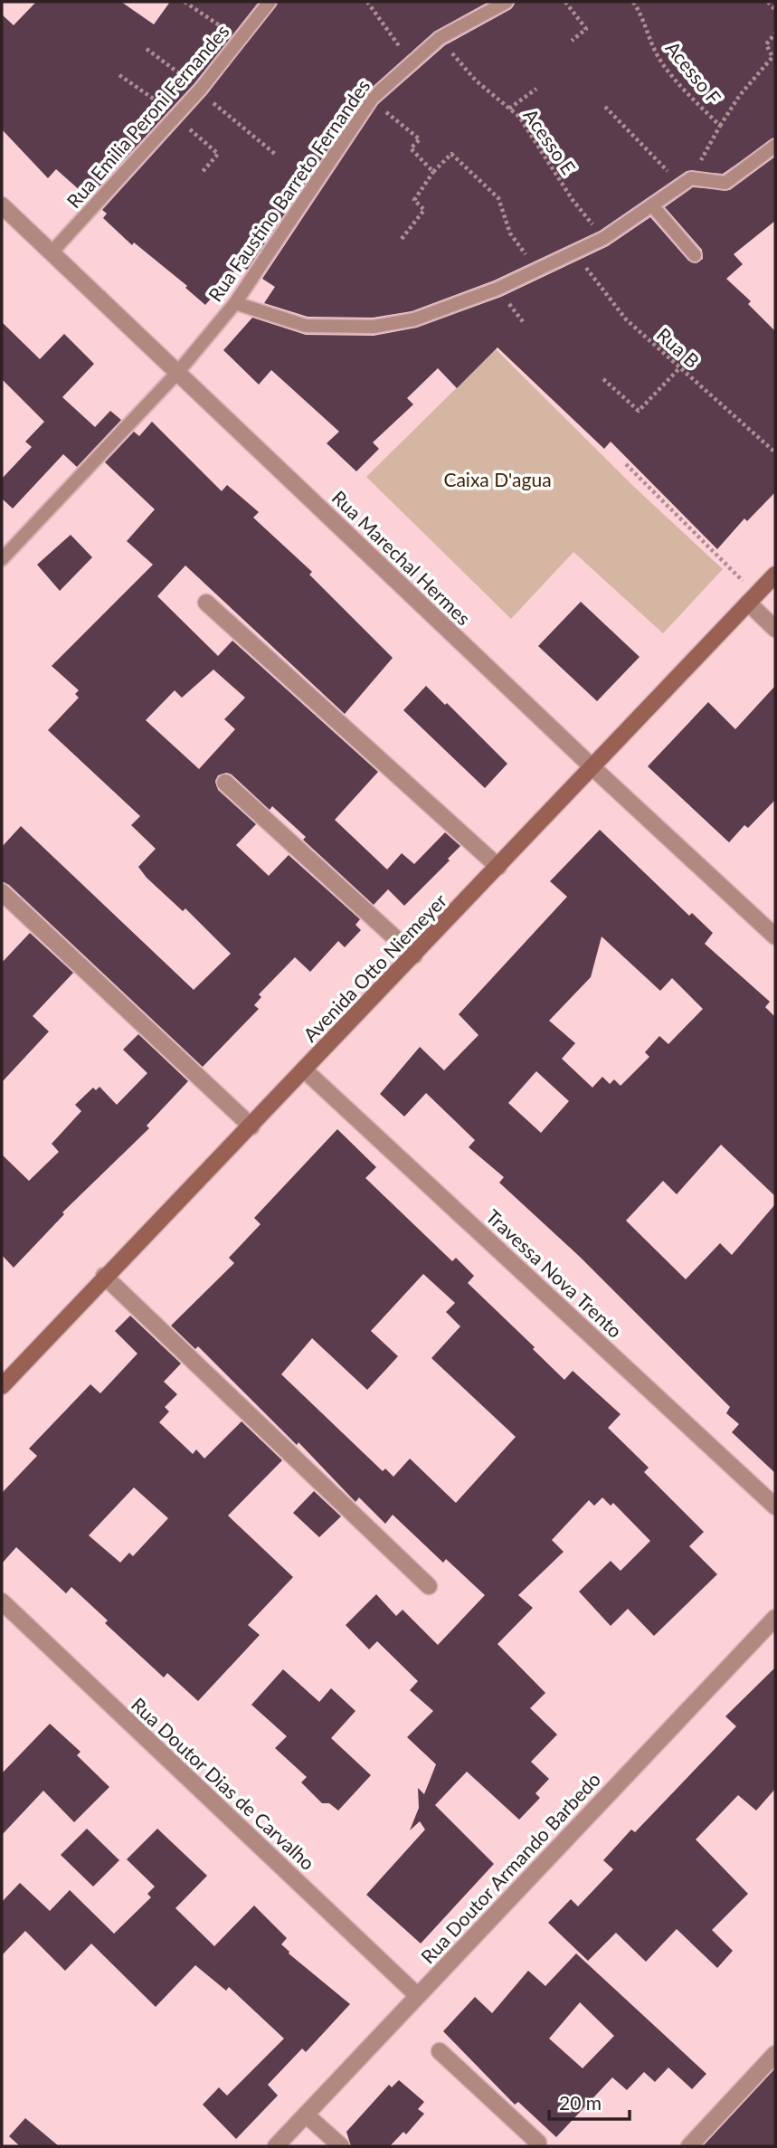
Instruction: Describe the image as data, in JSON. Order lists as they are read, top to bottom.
{
  "streets": {
    "main road": ["Avenida Otto Niemeyer"],
    "street": [
      "Rua Marechal Hermes",
      "Travessa Nova Trento",
      "Rua Doutor Dias de Carvalho",
      "Rua Doutor Armando Barbedo"
    ],
    "lane": ["Rua Emilia Peroni Fernandes", "Rua Faustino Barreto Fernandes"],
    "path": ["Acesso F", "Acesso E", "Rua B"]
  },
  "crossings": [
    ["Rua Emilia Peroni Fernandes", "Rua Marechal Hermes"],
    ["Acesso E", "Rua Faustino Barreto Fernandes"],
    ["Rua Faustino Barreto Fernandes", "Rua Marechal Hermes"],
    ["Rua Marechal Hermes", "Avenida Otto Niemeyer"],
    ["Avenida Otto Niemeyer", "Travessa Nova Trento"],
    ["Rua Doutor Dias de Carvalho", "Rua Doutor Armando Barbedo"]
  ],
  "parks": ["Caixa D'agua"],
  "scale_bar": "20 m"
}
